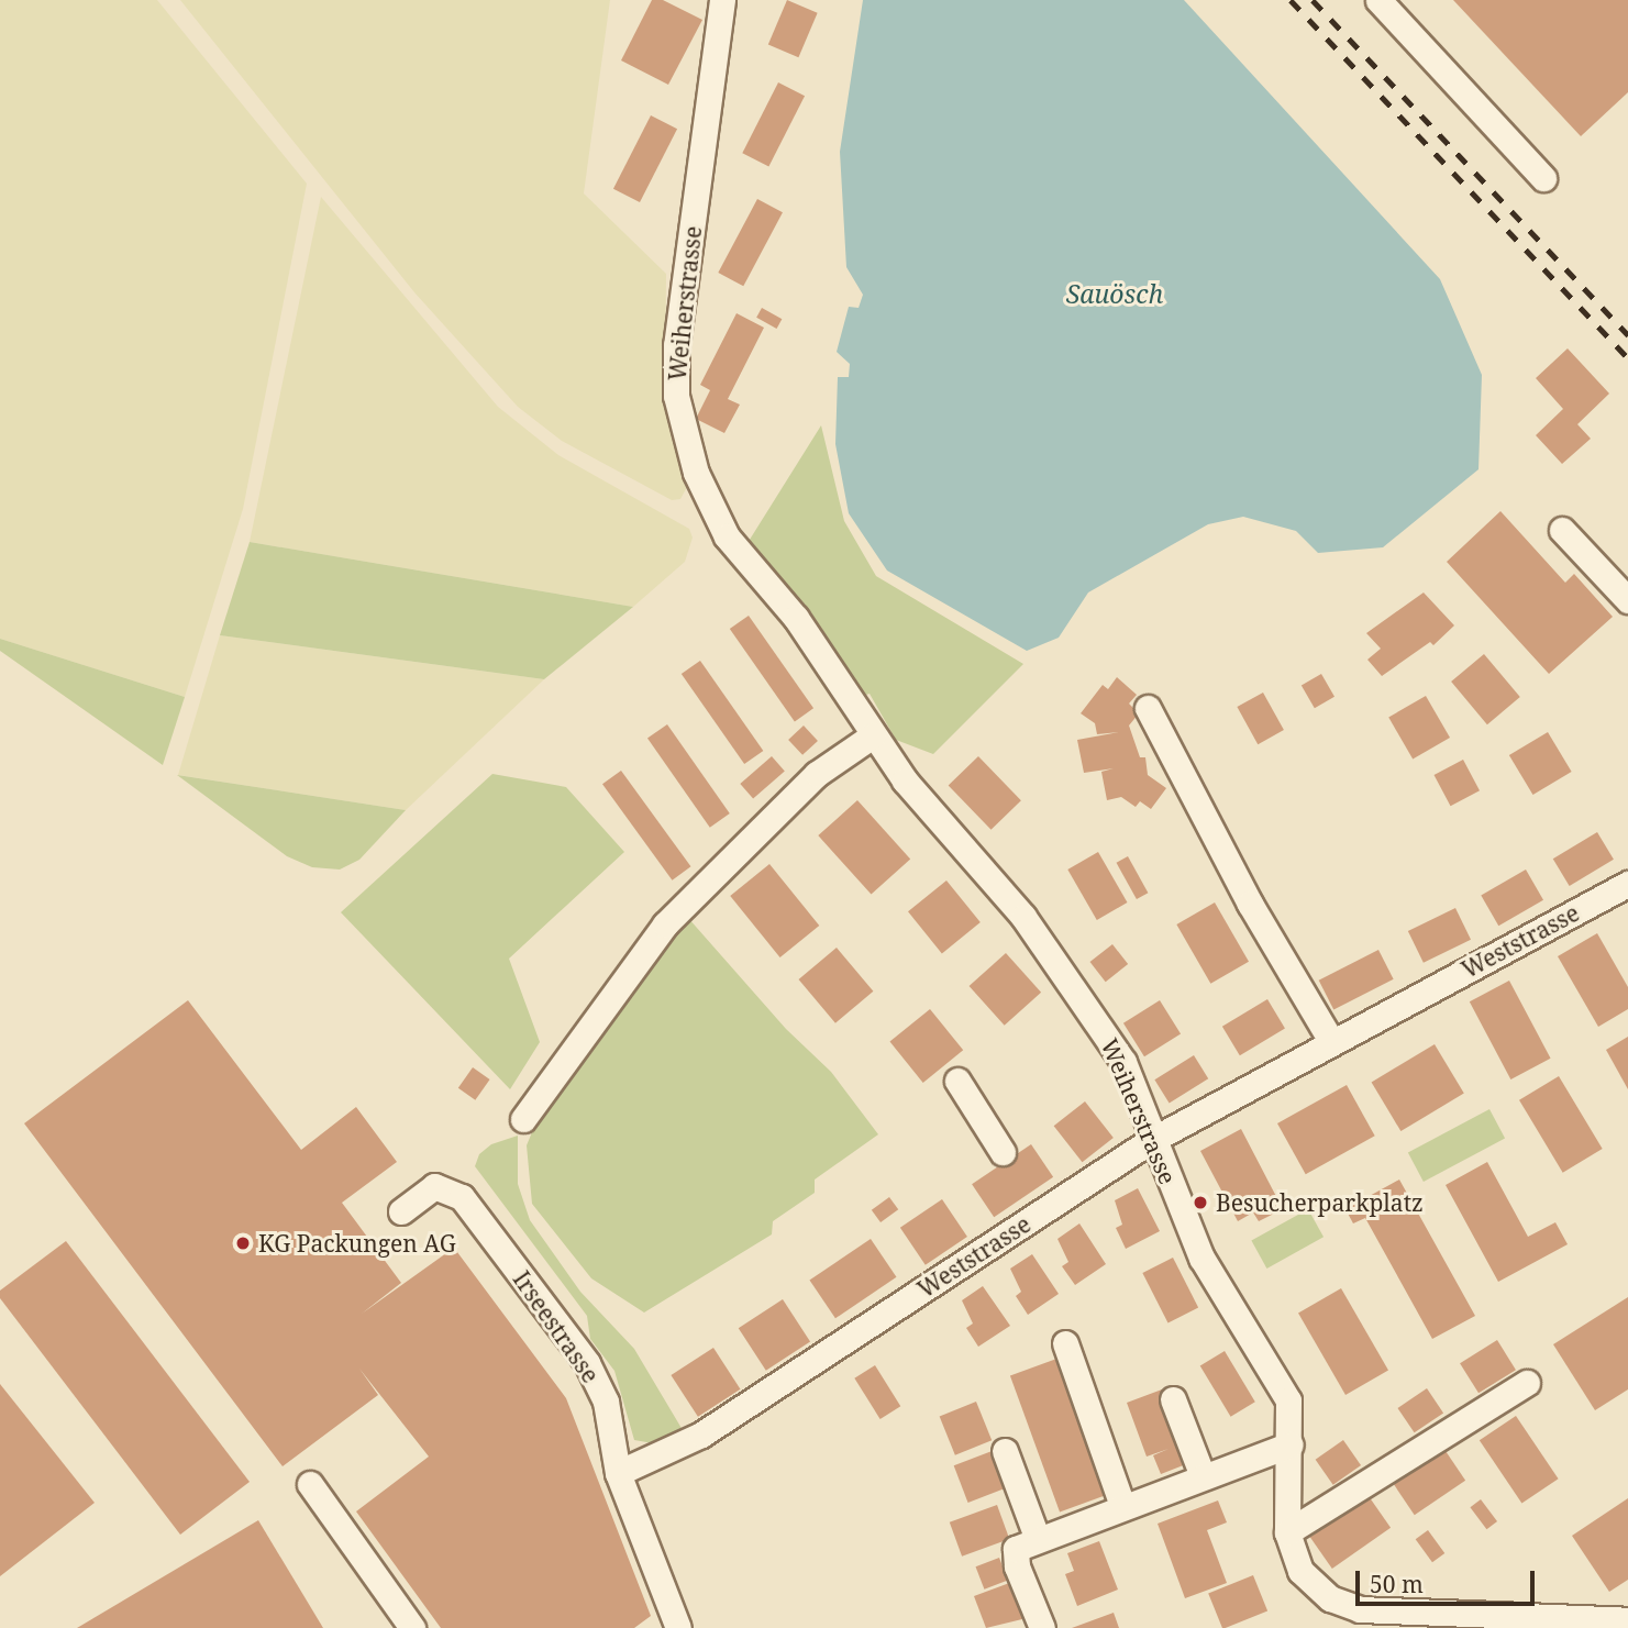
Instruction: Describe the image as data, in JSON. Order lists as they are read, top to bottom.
{
  "streets": {
    "street": ["Weiherstrasse", "Weststrasse", "Irseestrasse"]
  },
  "crossings": [
    ["Weiherstrasse", "Weststrasse"],
    ["Weststrasse", "Irseestrasse"]
  ],
  "water": ["Sauösch"],
  "places": ["Besucherparkplatz", "KG Packungen AG"],
  "scale_bar": "50 m"
}
